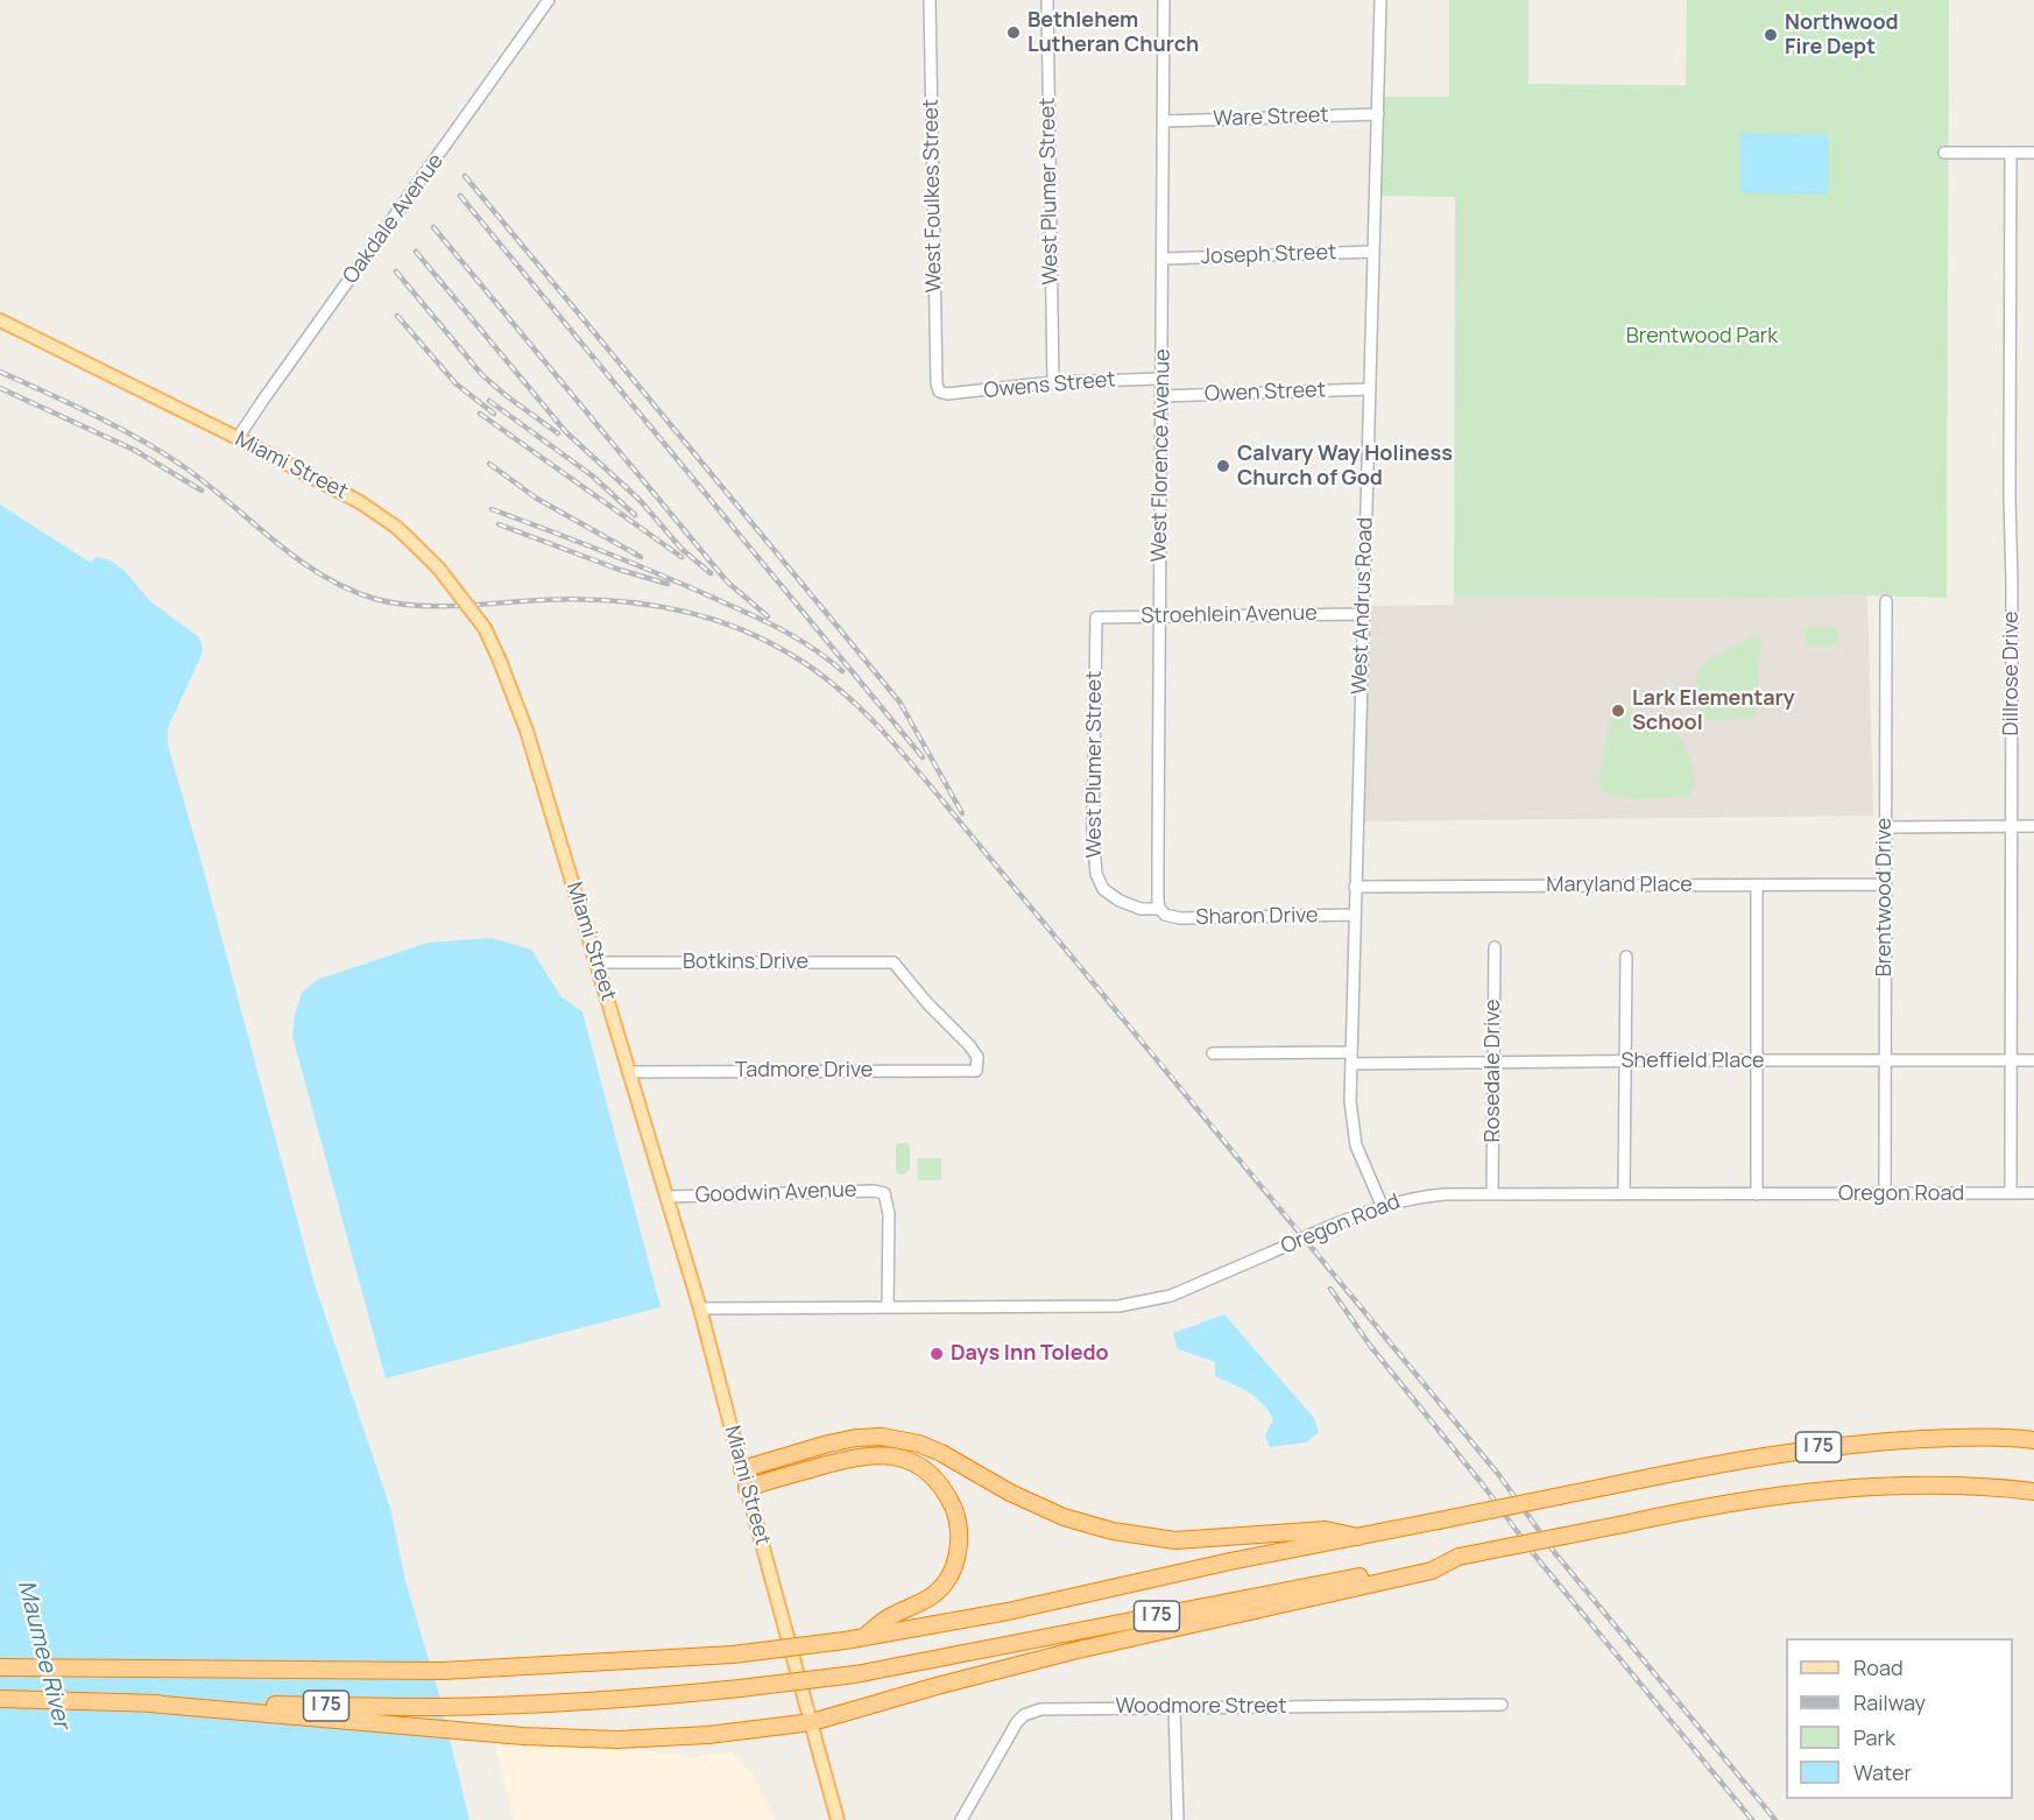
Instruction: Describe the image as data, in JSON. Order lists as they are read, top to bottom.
{
  "streets": {
    "highway": ["I 75"],
    "main road": ["Miami Street"],
    "street": [
      "Ware Street",
      "West Plumer Street",
      "West Foulkes Street",
      "Oakdale Avenue",
      "Joseph Street",
      "Owens Street",
      "Owen Street",
      "West Florence Avenue",
      "West Andrus Road",
      "Stroehlein Avenue",
      "Dillrose Drive",
      "Maryland Place",
      "Brentwood Drive",
      "Sharon Drive",
      "Botkins Drive",
      "Sheffield Place",
      "Tadmore Drive",
      "Rosedale Drive",
      "Goodwin Avenue",
      "Oregon Road",
      "Woodmore Street"
    ]
  },
  "crossings": [
    ["Ware Street", "West Florence Avenue"],
    ["Ware Street", "West Andrus Road"],
    ["West Plumer Street", "Owens Street"],
    ["West Plumer Street", "West Florence Avenue"],
    ["West Plumer Street", "Stroehlein Avenue"],
    ["West Plumer Street", "Sharon Drive"],
    ["West Foulkes Street", "Owens Street"],
    ["Oakdale Avenue", "Miami Street"],
    ["Joseph Street", "West Florence Avenue"],
    ["Joseph Street", "West Andrus Road"],
    ["Owens Street", "West Florence Avenue"],
    ["Owen Street", "West Florence Avenue"],
    ["Owen Street", "West Andrus Road"],
    ["West Florence Avenue", "Stroehlein Avenue"],
    ["West Florence Avenue", "Sharon Drive"],
    ["Miami Street", "Botkins Drive"],
    ["Miami Street", "Tadmore Drive"],
    ["Miami Street", "Goodwin Avenue"],
    ["Miami Street", "Oregon Road"],
    ["West Andrus Road", "Stroehlein Avenue"],
    ["West Andrus Road", "Maryland Place"],
    ["West Andrus Road", "Sharon Drive"],
    ["West Andrus Road", "Sheffield Place"],
    ["West Andrus Road", "Oregon Road"],
    ["Dillrose Drive", "Sheffield Place"],
    ["Dillrose Drive", "Oregon Road"],
    ["Maryland Place", "Brentwood Drive"],
    ["Brentwood Drive", "Sheffield Place"],
    ["Brentwood Drive", "Oregon Road"],
    ["Botkins Drive", "Tadmore Drive"],
    ["Sheffield Place", "Rosedale Drive"],
    ["Rosedale Drive", "Oregon Road"],
    ["Goodwin Avenue", "Oregon Road"]
  ],
  "water": ["Maumee River"],
  "parks": ["Brentwood Park"],
  "places": [
    "Bethlehem Lutheran Church",
    "Northwood Fire Dept",
    "Calvary Way Holiness Church of God",
    "Lark Elementary School",
    "Days Inn Toledo"
  ],
  "legend": [
    "Road",
    "Railway",
    "Park",
    "Water"
  ]
}
